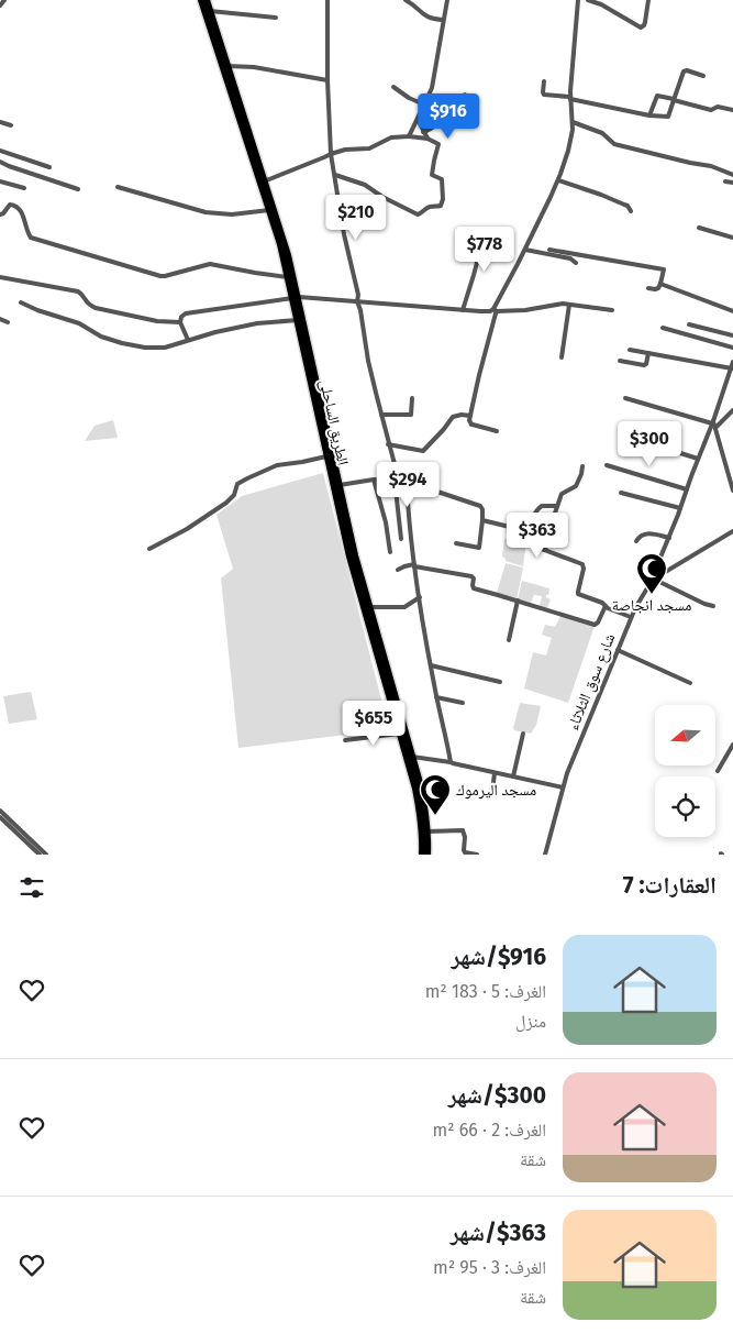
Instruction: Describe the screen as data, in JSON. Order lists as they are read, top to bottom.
{
  "streets": {
    "highway": ["الطريق الساحلى"],
    "street": ["شارع سوق الثلاثاء"]
  },
  "places": {
    "mosque": ["مسجد انجاصة", "مسجد اليرموك"]
  },
  "north": "left",
  "page": {
    "price": [
      "$916",
      "$210",
      "$778",
      "$300",
      "$294",
      "$363",
      "$655"
    ],
    "heading": "العقارات: 7",
    "list": [
      {
        "name": "$916/شهر",
        "note": "الغرف: 5 · 183 m² · منزل"
      },
      {
        "name": "$300/شهر",
        "note": "الغرف: 2 · 66 m² · شقة"
      },
      {
        "name": "$363/شهر",
        "note": "الغرف: 3 · 95 m² · شقة"
      }
    ]
  }
}
